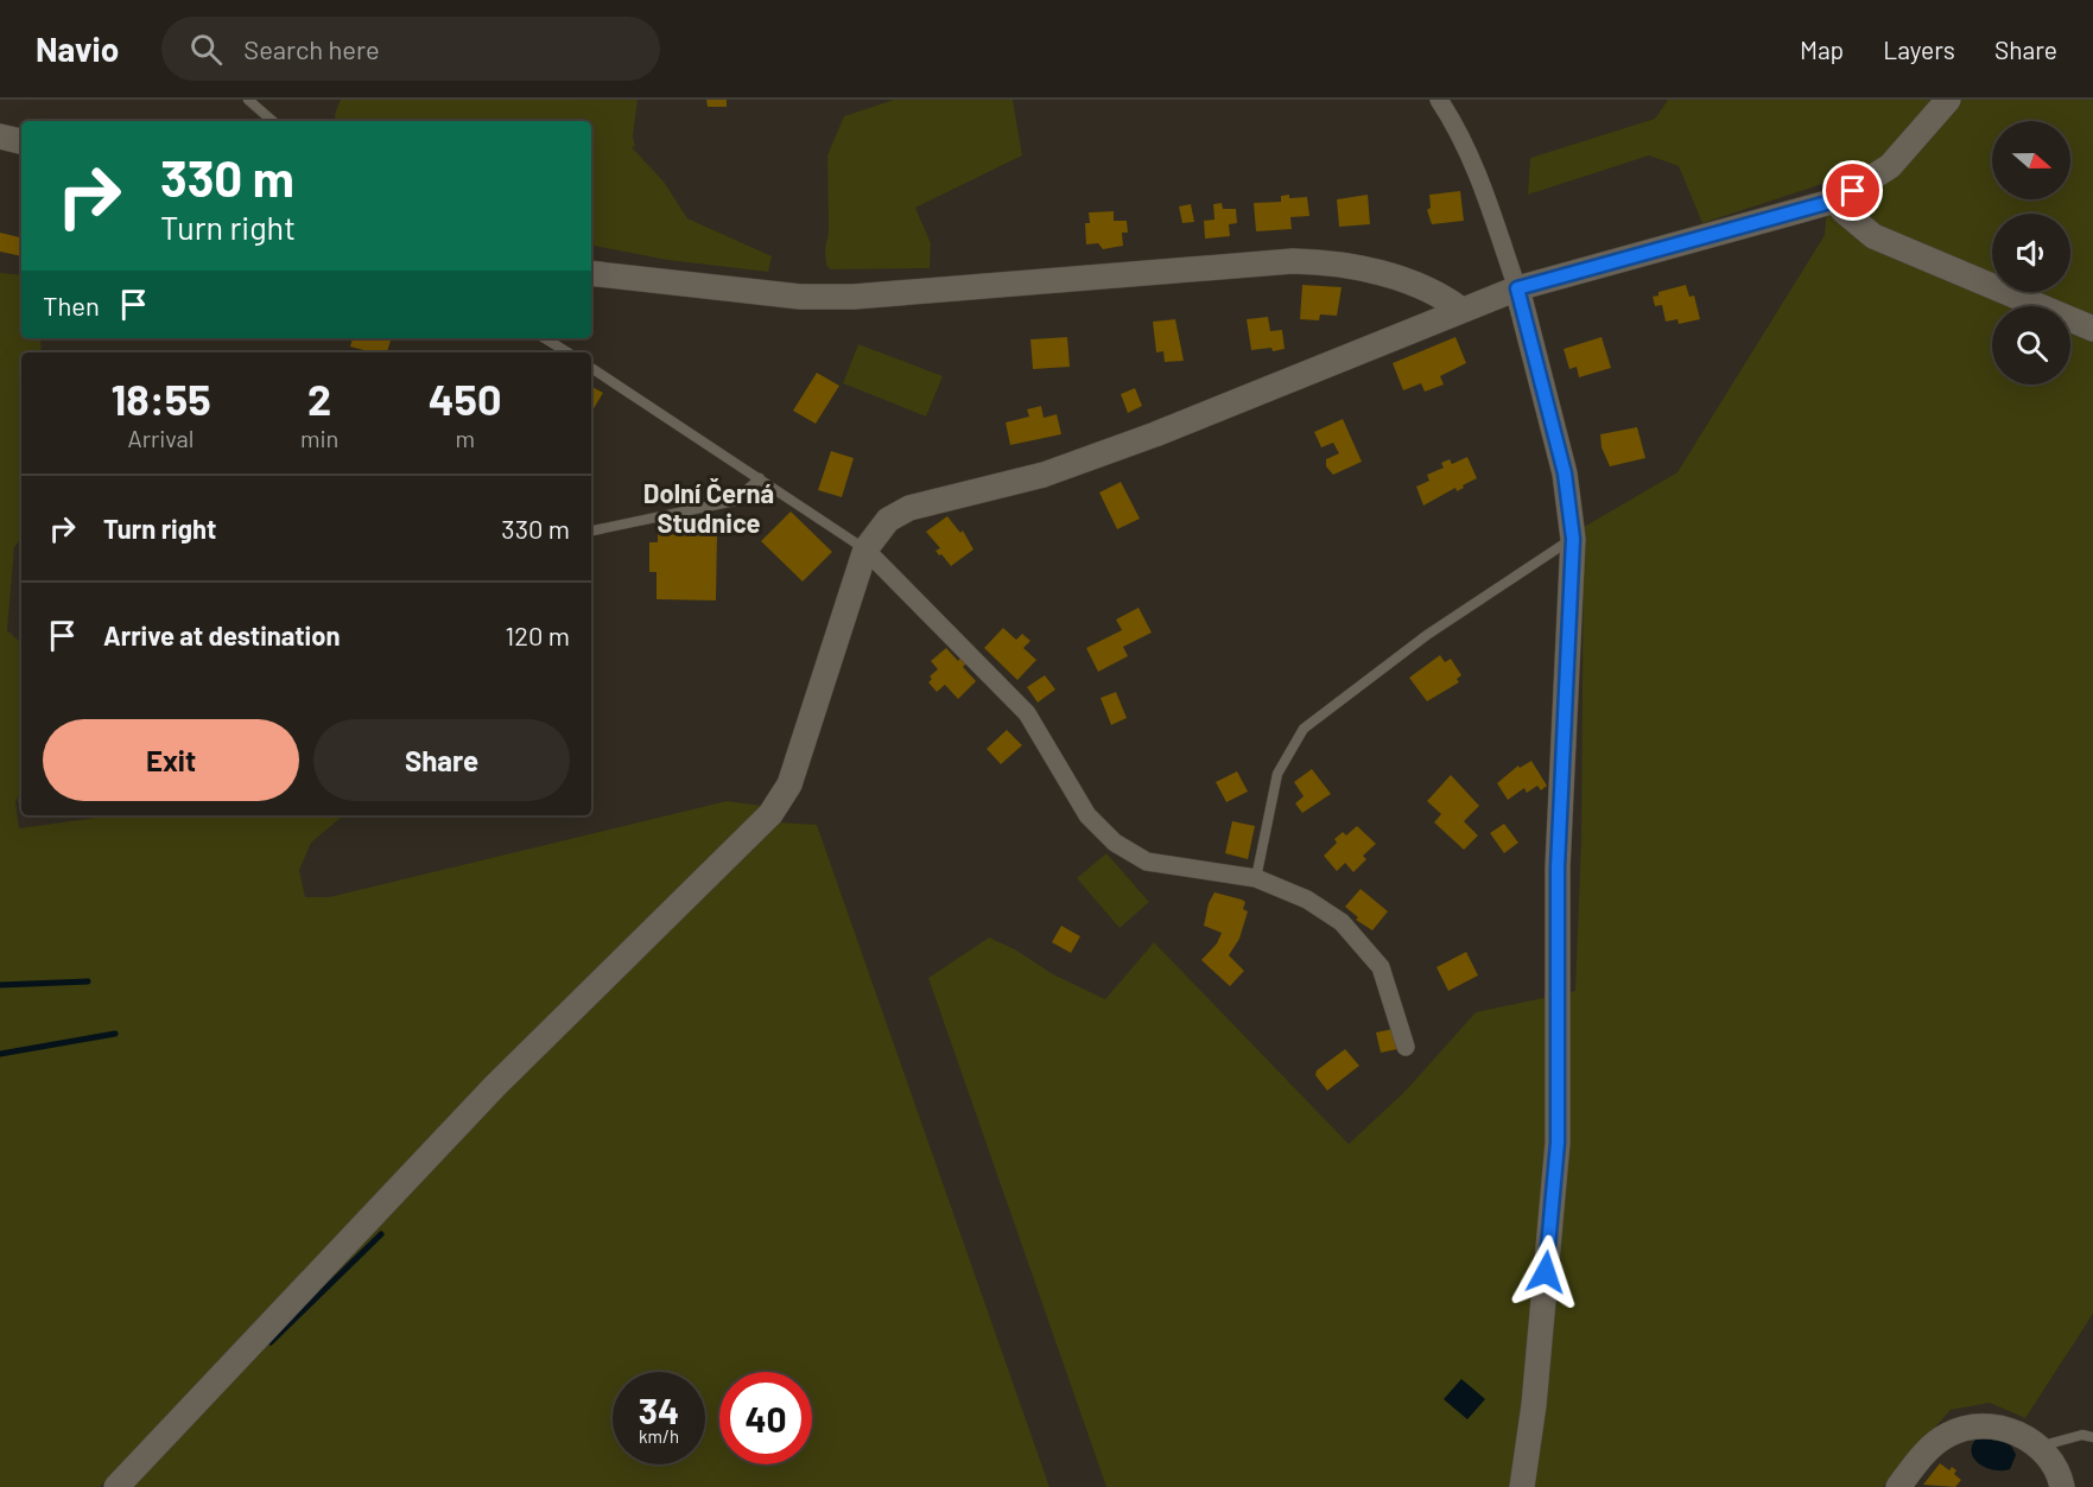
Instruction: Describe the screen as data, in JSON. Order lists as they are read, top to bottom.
{
  "districts": ["Dolní Černá Studnice"],
  "north": "right",
  "page": {
    "header": "Navio",
    "search": "Search here",
    "nav": ["Map", "Layers", "Share"],
    "turn": ["330 m", "Turn right"],
    "then": "Then",
    "eta": [
      "18:55",
      "Arrival",
      "2",
      "min",
      "450",
      "m"
    ],
    "list": [
      {
        "name": "Turn right",
        "value": "330 m"
      },
      {
        "name": "Arrive at destination",
        "value": "120 m"
      }
    ],
    "buttons": ["Exit", "Share"],
    "speed": "34 km/h",
    "limit": "40"
  }
}
